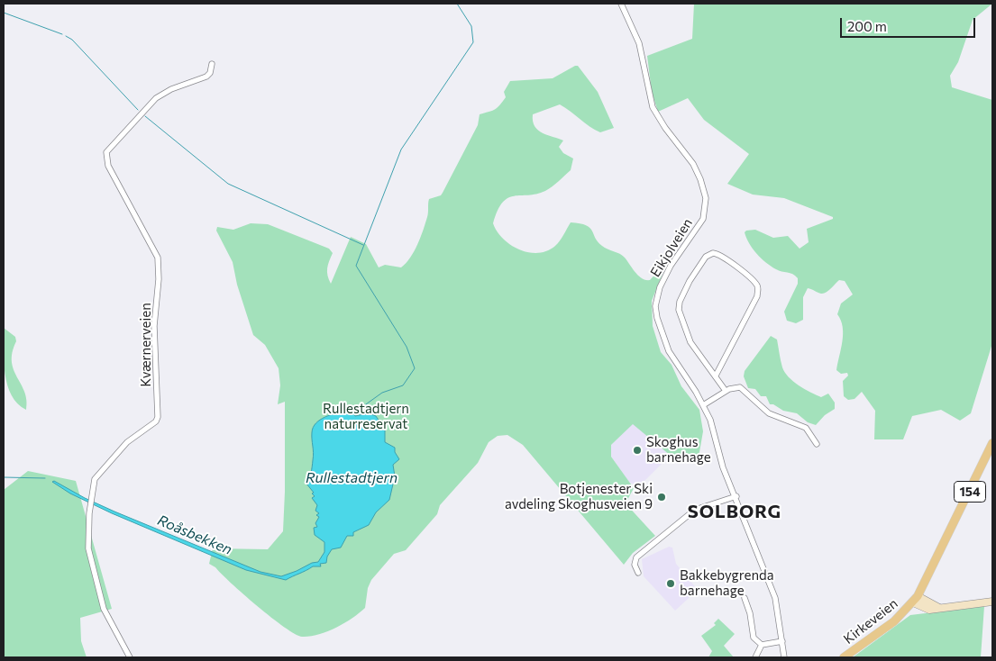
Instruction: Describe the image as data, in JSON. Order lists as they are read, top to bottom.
{
  "streets": {
    "main road": ["154", "Kirkeveien"],
    "street": ["Eikjolveien", "Kværnerveien"]
  },
  "crossings": [
    ["154", "Kirkeveien"]
  ],
  "districts": ["SOLBORG"],
  "water": ["Rullestadtjern", "Roåsbekken"],
  "parks": ["Rullestadtjern naturreservat"],
  "places": ["Skoghus barnehage", "Botjenester Ski avdeling Skoghusveien 9", "Bakkebygrenda barnehage"],
  "scale_bar": "200 m"
}
